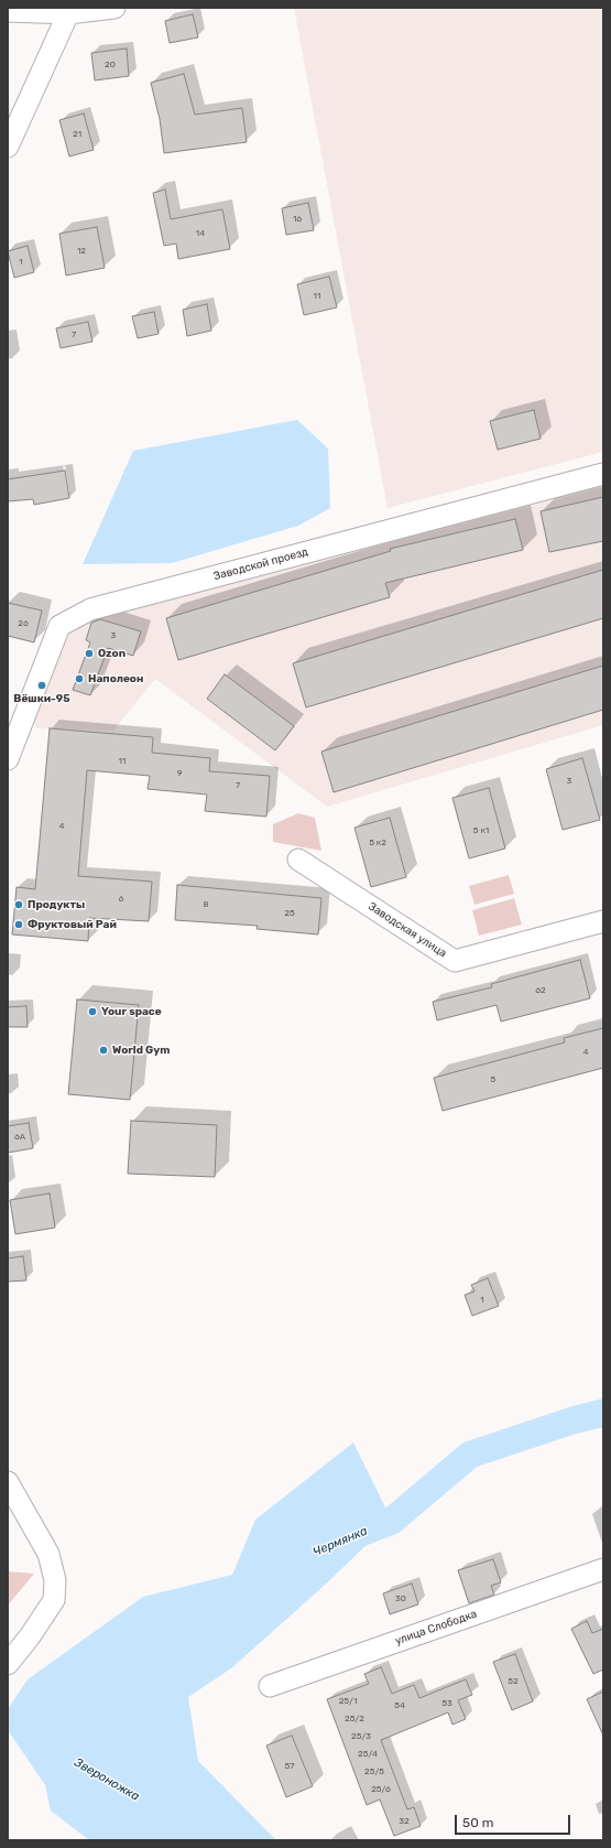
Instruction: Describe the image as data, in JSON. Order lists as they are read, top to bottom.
{
  "streets": {
    "street": ["Заводской проезд", "Заводская улица", "улица Слободка"]
  },
  "water": ["Чермянка", "Звероножка"],
  "places": [
    "Ozon",
    "Наполеон",
    "Вёшки-95",
    "Продукты",
    "Фруктовый Рай",
    "Your space",
    "World Gym"
  ],
  "house_numbers": [
    "20",
    "21",
    "16",
    "14",
    "12",
    "1",
    "11",
    "7",
    "26",
    "3",
    "11",
    "9",
    "3",
    "7",
    "4",
    "5 к1",
    "5 к2",
    "6",
    "8",
    "25",
    "62",
    "4",
    "5",
    "6А",
    "1",
    "30",
    "52",
    "25/1",
    "53",
    "54",
    "25/2",
    "25/3",
    "25/4",
    "57",
    "25/5",
    "25/6",
    "32"
  ],
  "scale_bar": "50 m"
}
